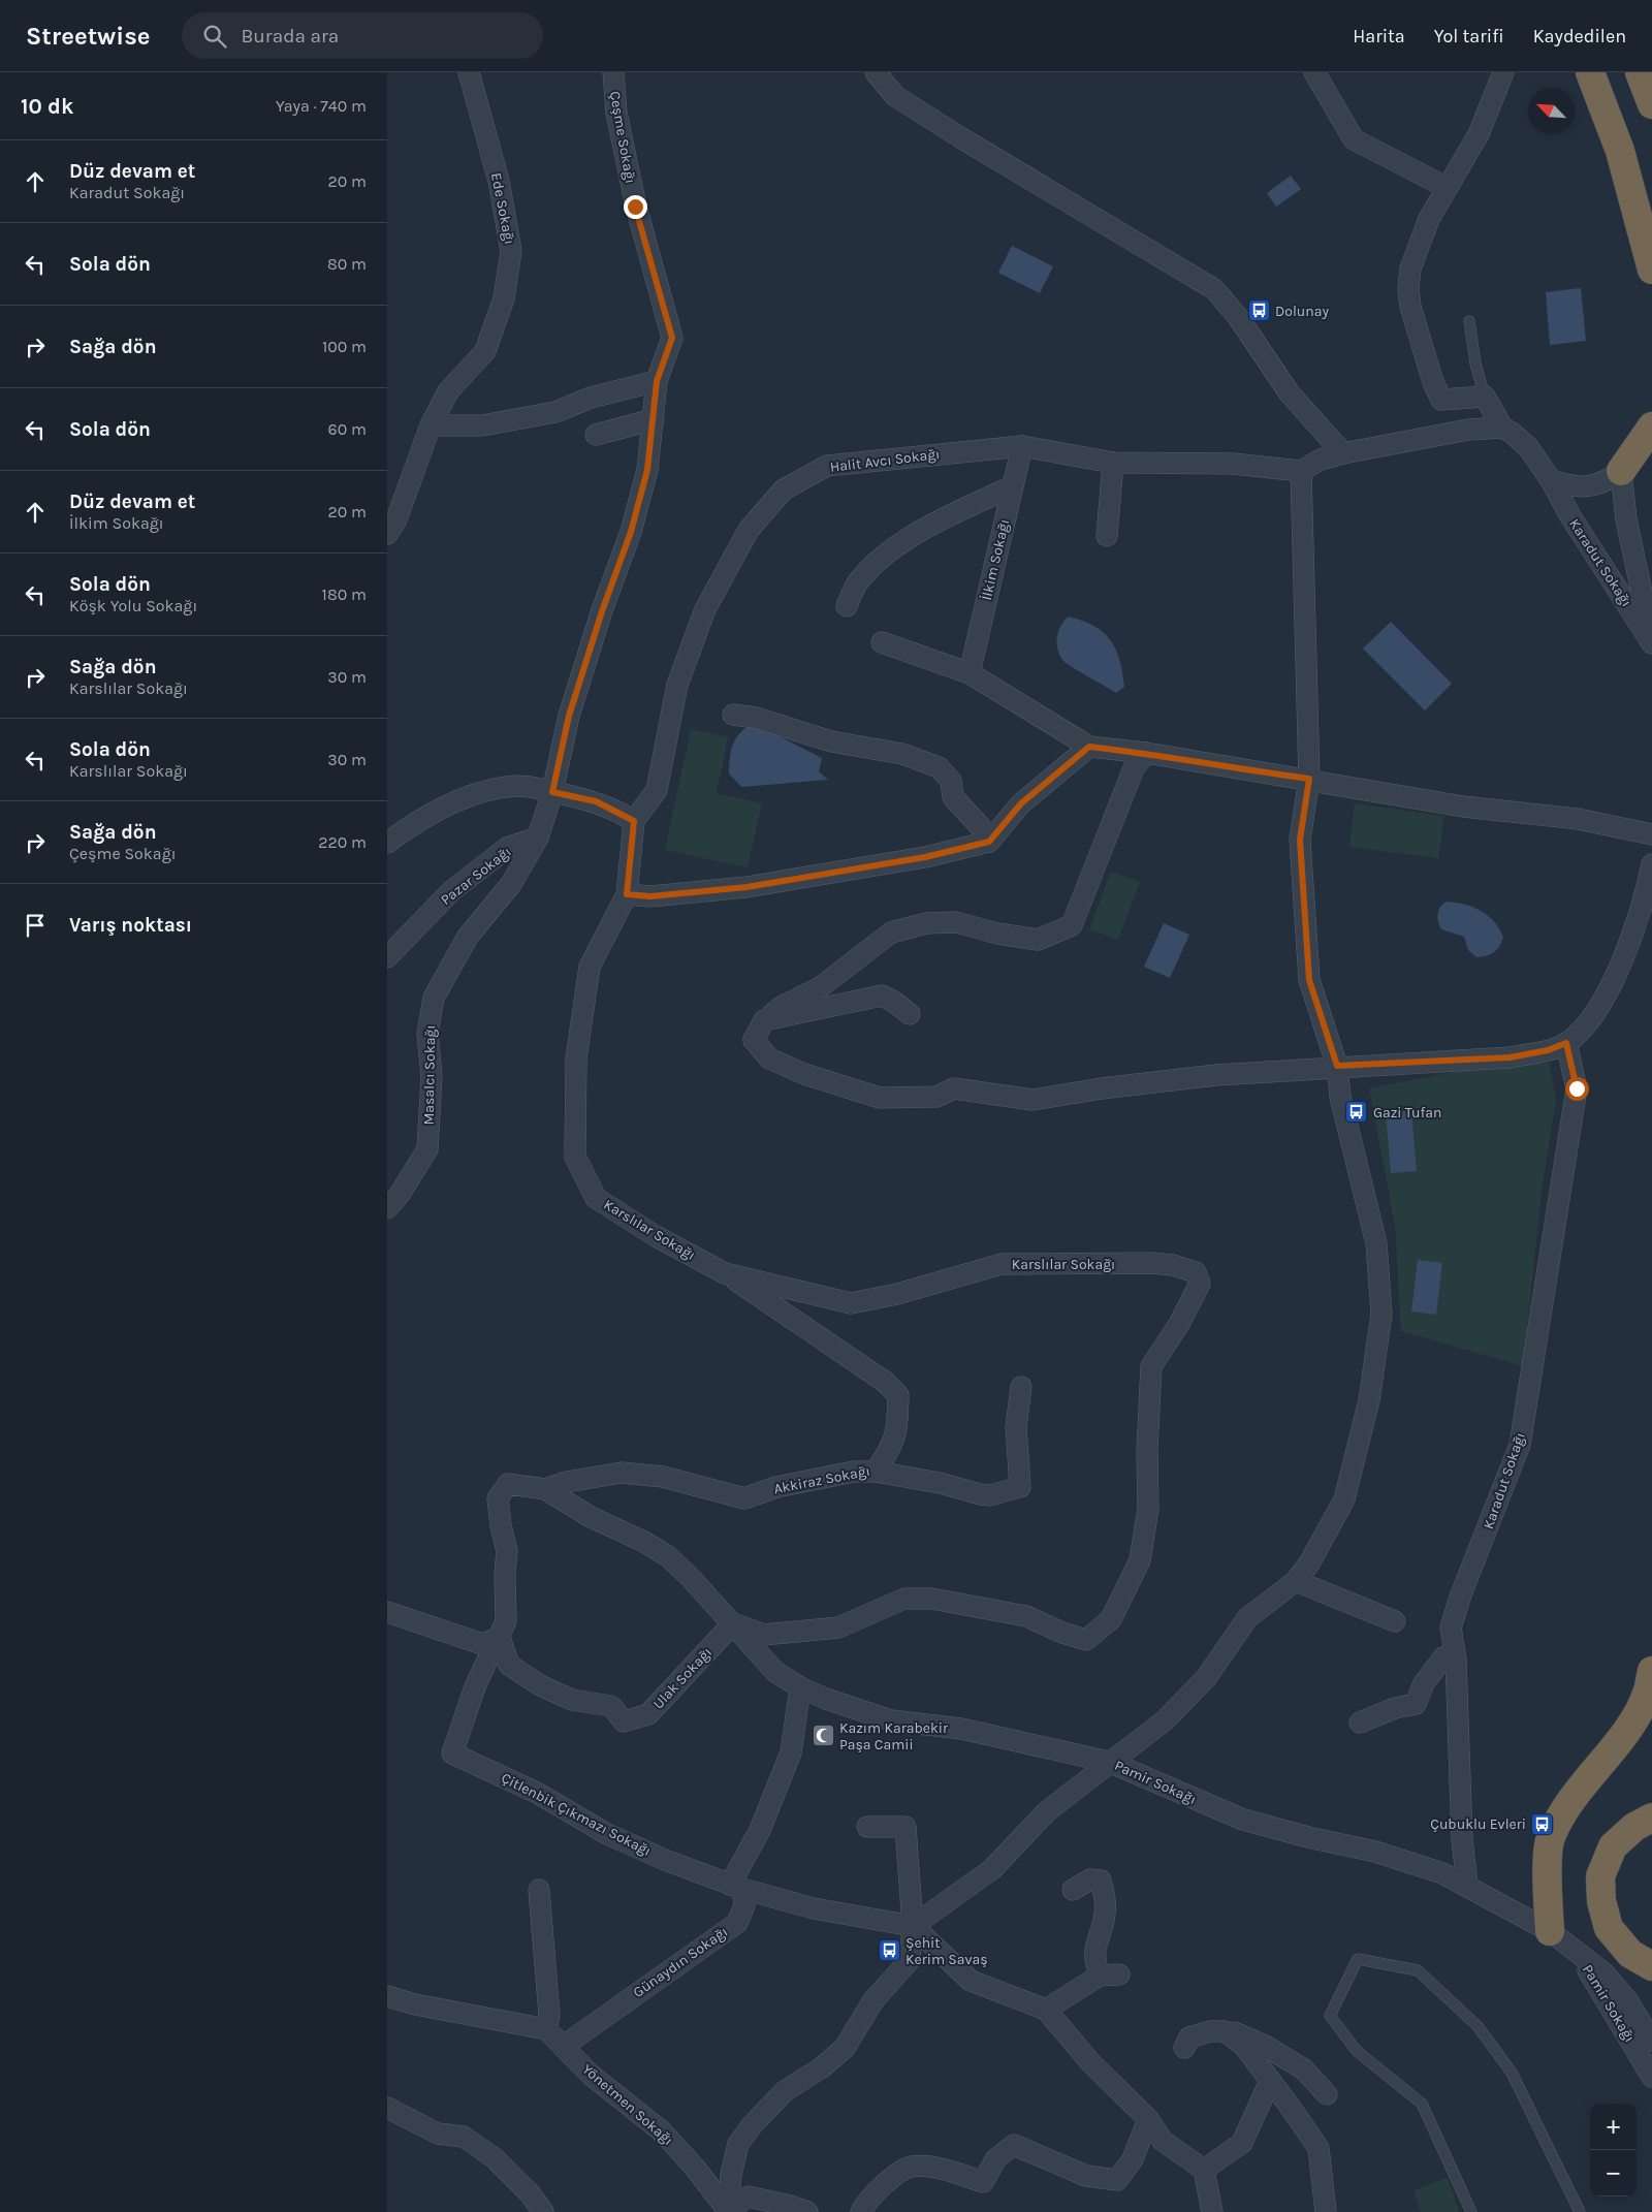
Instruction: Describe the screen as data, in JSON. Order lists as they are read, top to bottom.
{
  "streets": {
    "street": [
      "Çeşme Sokağı",
      "Ede Sokağı",
      "Halit Avcı Sokağı",
      "İlkim Sokağı",
      "Karadut Sokağı",
      "Pazar Sokağı",
      "Masalcı Sokağı",
      "Karslılar Sokağı",
      "Akkiraz Sokağı",
      "Ulak Sokağı",
      "Pamir Sokağı",
      "Çitlenbik Çıkmazı Sokağı",
      "Günaydın Sokağı",
      "Yönetmen Sokağı"
    ]
  },
  "crossings": [
    ["Halit Avcı Sokağı", "İlkim Sokağı"],
    ["Halit Avcı Sokağı", "Karslılar Sokağı"],
    ["Karadut Sokağı", "Pamir Sokağı"],
    ["Pazar Sokağı", "Masalcı Sokağı"],
    ["Karslılar Sokağı", "Akkiraz Sokağı"],
    ["Karslılar Sokağı", "Ulak Sokağı"],
    ["Karslılar Sokağı", "Pamir Sokağı"],
    ["Akkiraz Sokağı", "Pamir Sokağı"],
    ["Ulak Sokağı", "Pamir Sokağı"],
    ["Ulak Sokağı", "Çitlenbik Çıkmazı Sokağı"],
    ["Pamir Sokağı", "Günaydın Sokağı"],
    ["Çitlenbik Çıkmazı Sokağı", "Günaydın Sokağı"],
    ["Günaydın Sokağı", "Yönetmen Sokağı"]
  ],
  "places": {
    "bus stop": [
      "Dolunay",
      "Gazi Tufan",
      "Çubuklu Evleri",
      "Şehit Kerim Savaş"
    ],
    "mosque": ["Kazım Karabekir Paşa Camii"]
  },
  "north": "top left",
  "page": {
    "header": "Streetwise",
    "search": "Burada ara",
    "nav": ["Harita", "Yol tarifi", "Kaydedilen"],
    "heading": ["10 dk", "Yaya · 740 m"],
    "list": [
      ["Düz devam et", "Karadut Sokağı", "20 m"],
      ["Sola dön", "80 m"],
      ["Sağa dön", "100 m"],
      ["Sola dön", "60 m"],
      ["Düz devam et", "İlkim Sokağı", "20 m"],
      ["Sola dön", "Köşk Yolu Sokağı", "180 m"],
      ["Sağa dön", "Karslılar Sokağı", "30 m"],
      ["Sola dön", "Karslılar Sokağı", "30 m"],
      ["Sağa dön", "Çeşme Sokağı", "220 m"],
      "Varış noktası"
    ],
    "map_buttons": ["+", "−"]
  }
}
